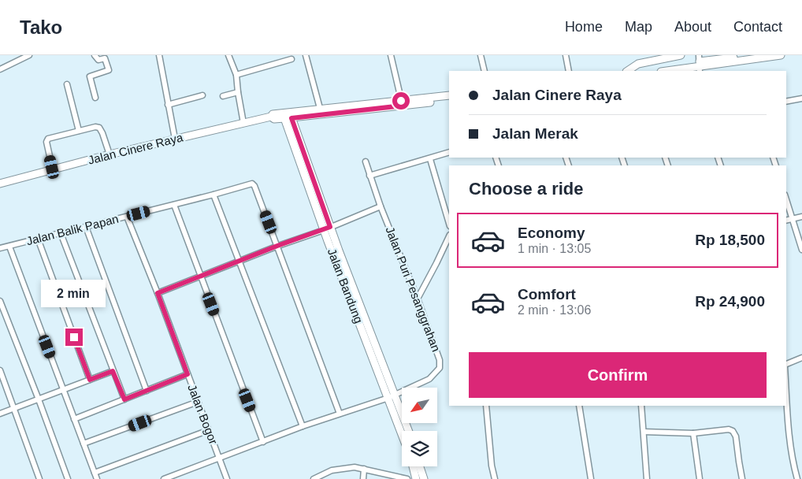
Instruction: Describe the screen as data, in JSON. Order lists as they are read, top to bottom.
{
  "streets": {
    "main road": ["Jalan Cinere Raya", "Jalan Bandung"],
    "street": ["Jalan Balik Papan", "Jalan Puri Pesanggrahan", "Jalan Bogor"]
  },
  "crossings": [
    ["Jalan Cinere Raya", "Jalan Bandung"],
    ["Jalan Balik Papan", "Jalan Bogor"],
    ["Jalan Bandung", "Jalan Puri Pesanggrahan"]
  ],
  "north": "bottom left",
  "page": {
    "header": "Tako",
    "nav": [
      "Home",
      "Map",
      "About",
      "Contact"
    ],
    "banner": ["Jalan Cinere Raya", "Jalan Merak"],
    "heading": "Choose a ride",
    "list": [
      {
        "name": "Economy",
        "note": "1 min · 13:05",
        "value": "Rp 18,500"
      },
      {
        "name": "Comfort",
        "note": "2 min · 13:06",
        "value": "Rp 24,900"
      }
    ],
    "bubble": "2 min",
    "buttons": "Confirm"
  }
}
